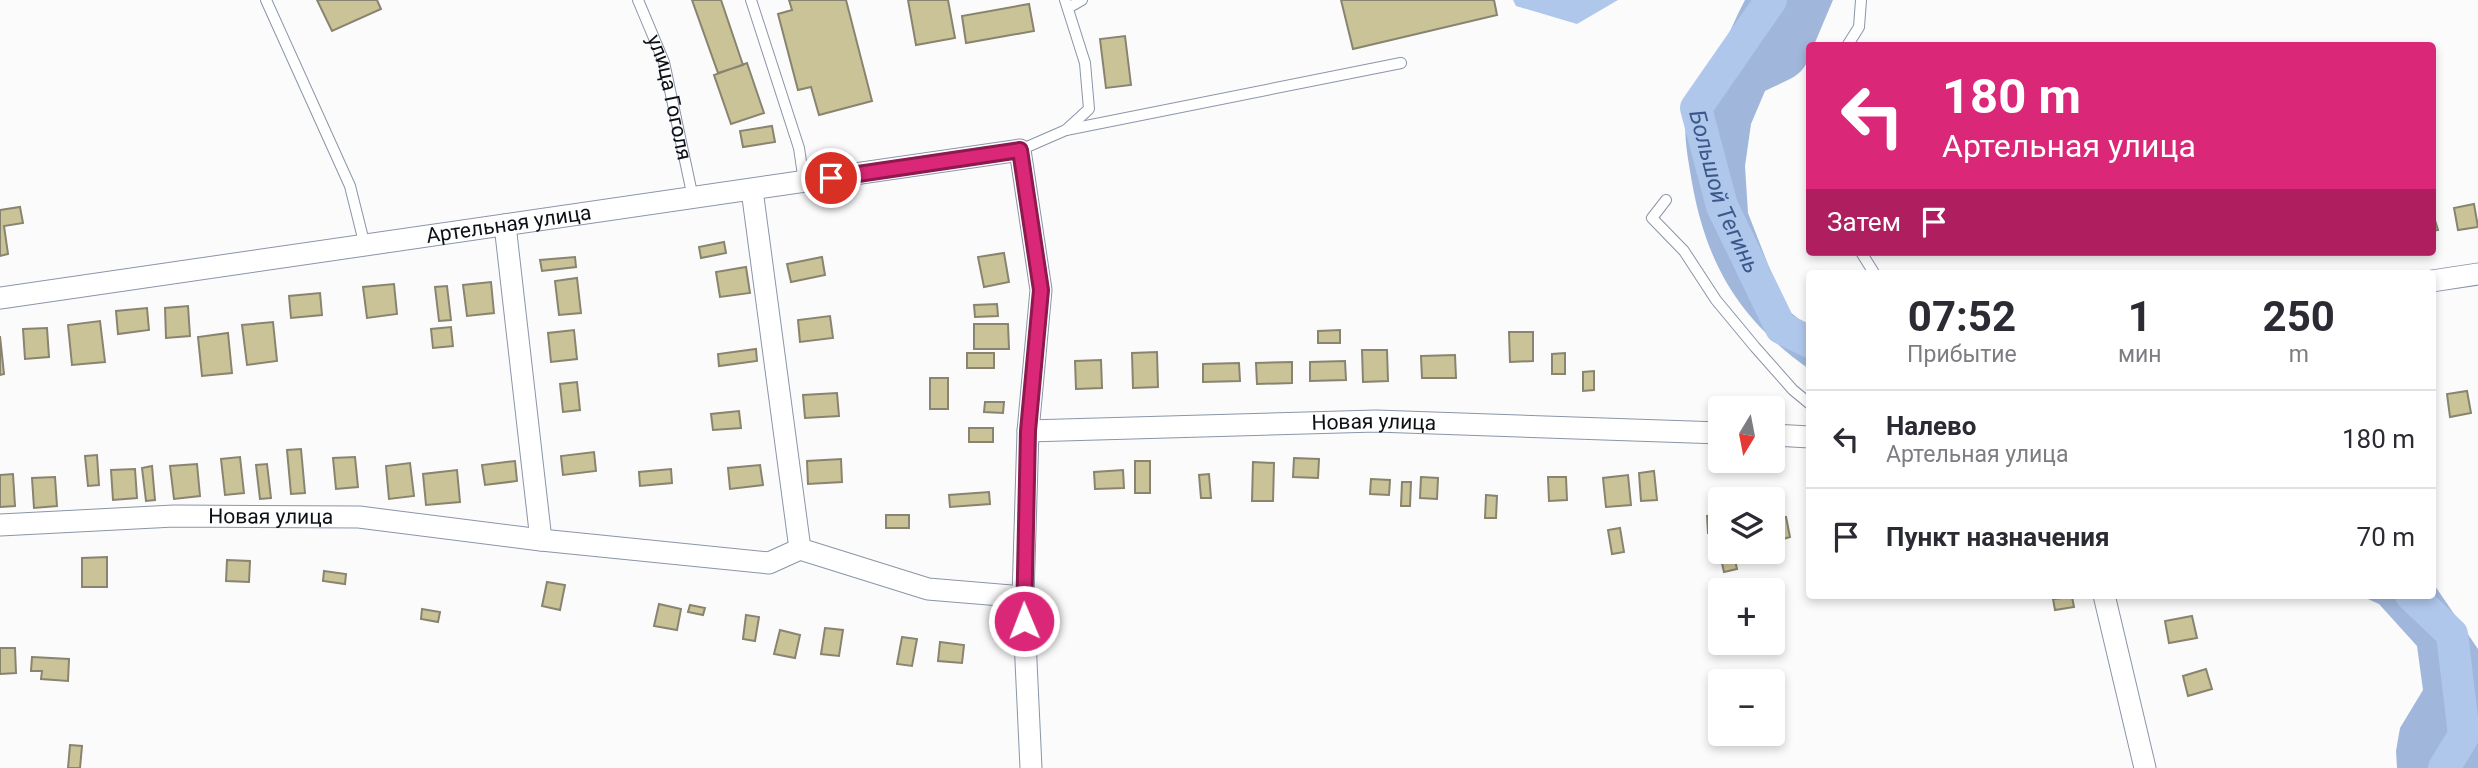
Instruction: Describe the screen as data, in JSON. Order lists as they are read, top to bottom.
{
  "streets": {
    "street": ["Артельная улица", "Новая улица"],
    "lane": ["улица Гоголя"]
  },
  "crossings": [
    ["улица Гоголя", "Артельная улица"]
  ],
  "water": ["Большой Тегинь"],
  "north": "bottom",
  "page": {
    "turn": ["180 m", "Артельная улица"],
    "then": "Затем",
    "eta": [
      "07:52",
      "Прибытие",
      "1",
      "мин",
      "250",
      "m"
    ],
    "list": [
      {
        "name": "Налево",
        "note": "Артельная улица",
        "value": "180 m"
      },
      {
        "name": "Пункт назначения",
        "value": "70 m"
      }
    ],
    "map_buttons": ["+", "−"]
  }
}
